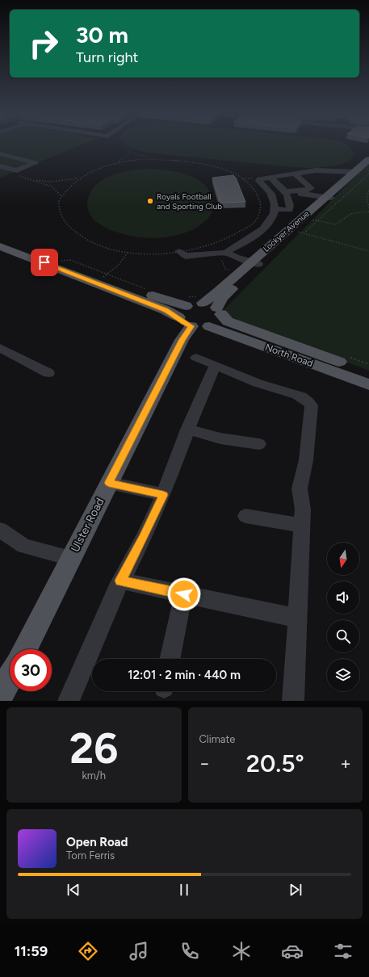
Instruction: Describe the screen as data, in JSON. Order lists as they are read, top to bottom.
{
  "streets": {
    "main road": ["Lockyer Avenue", "North Road", "Ulster Road"]
  },
  "crossings": [
    ["Lockyer Avenue", "North Road"],
    ["Lockyer Avenue", "Ulster Road"],
    ["North Road", "Ulster Road"]
  ],
  "places": ["Royals Football and Sporting Club"],
  "north": "bottom",
  "page": {
    "turn": ["30 m", "Turn right"],
    "limit": "30",
    "trip": "12:01 · 2 min · 440 m",
    "tile": [
      ["26", "km/h"],
      "Climate"
    ],
    "heat": ["−", "20.5°", "+"],
    "song": ["Open Road", "Tom Ferris"],
    "tabs": "11:59"
  }
}
